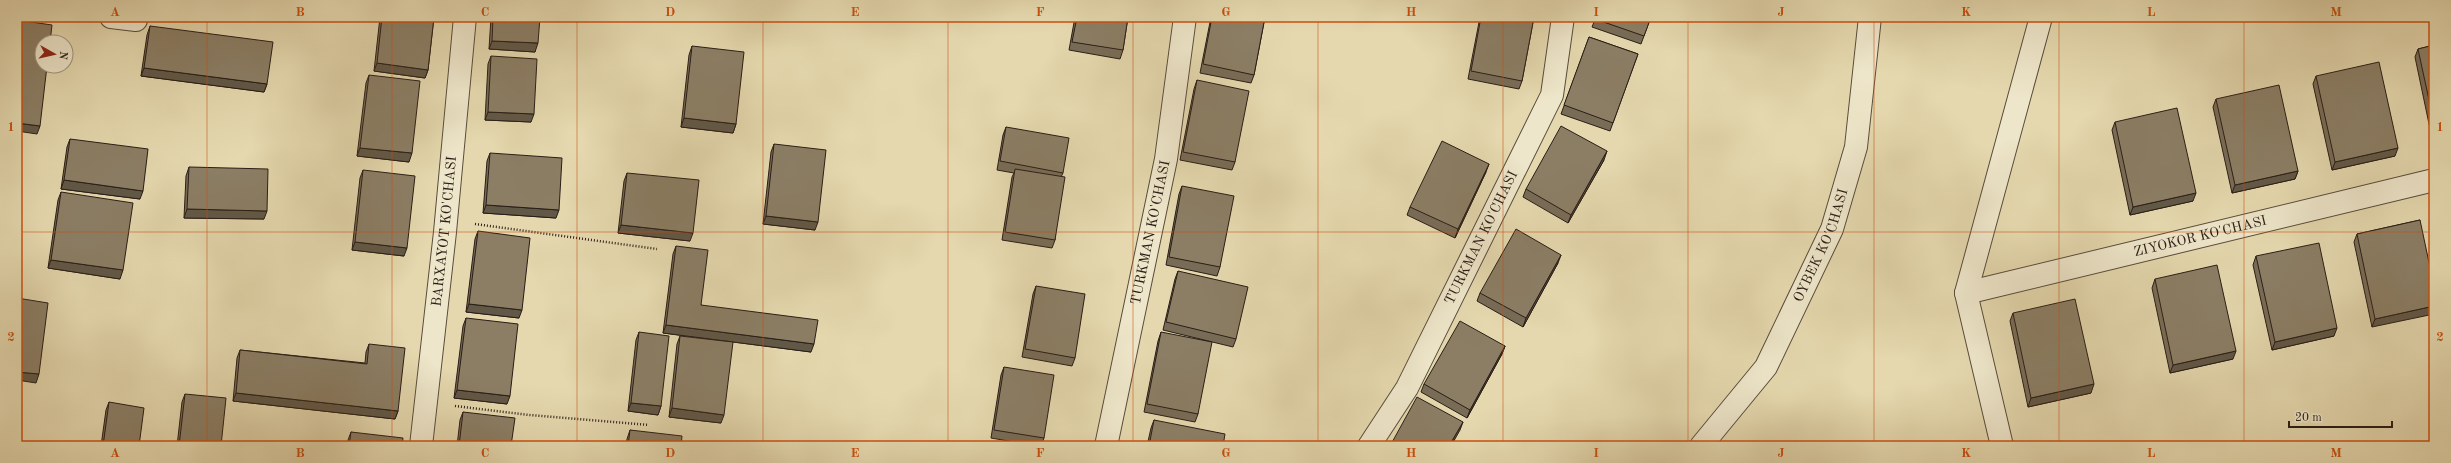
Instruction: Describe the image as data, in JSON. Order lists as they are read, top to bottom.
{
  "streets": {
    "street": [
      "BARXAYOT KO'CHASI",
      "TURKMAN KO'CHASI",
      "ZIYOKOR KO'CHASI",
      "OYBEK KO'CHASI"
    ]
  },
  "scale_bar": "20 m",
  "north": "right",
  "grid": {
    "columns": [
      "A",
      "B",
      "C",
      "D",
      "E",
      "F",
      "G",
      "H",
      "I",
      "J",
      "K",
      "L",
      "M"
    ],
    "rows": ["1", "2"]
  }
}
